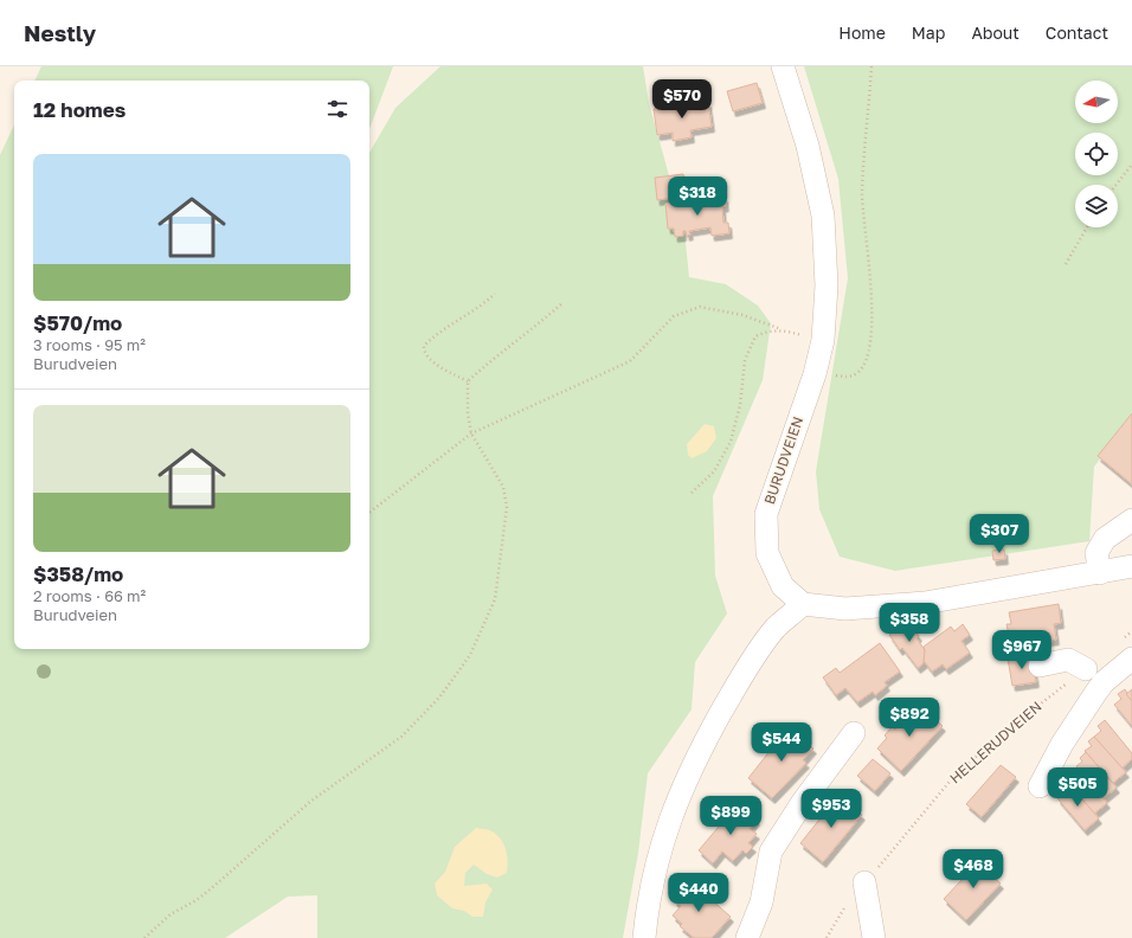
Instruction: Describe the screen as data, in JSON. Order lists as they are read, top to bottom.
{
  "streets": {
    "street": ["BURUDVEIEN"],
    "path": ["HELLERUDVEIEN"]
  },
  "north": "left",
  "page": {
    "header": "Nestly",
    "nav": [
      "Home",
      "Map",
      "About",
      "Contact"
    ],
    "price": [
      "$570",
      "$318",
      "$307",
      "$358",
      "$967",
      "$892",
      "$544",
      "$505",
      "$953",
      "$899",
      "$468",
      "$440"
    ],
    "heading": "12 homes",
    "list": [
      {
        "name": "$570/mo",
        "note": "3 rooms · 95 m² · Burudveien"
      },
      {
        "name": "$358/mo",
        "note": "2 rooms · 66 m² · Burudveien"
      }
    ]
  }
}
